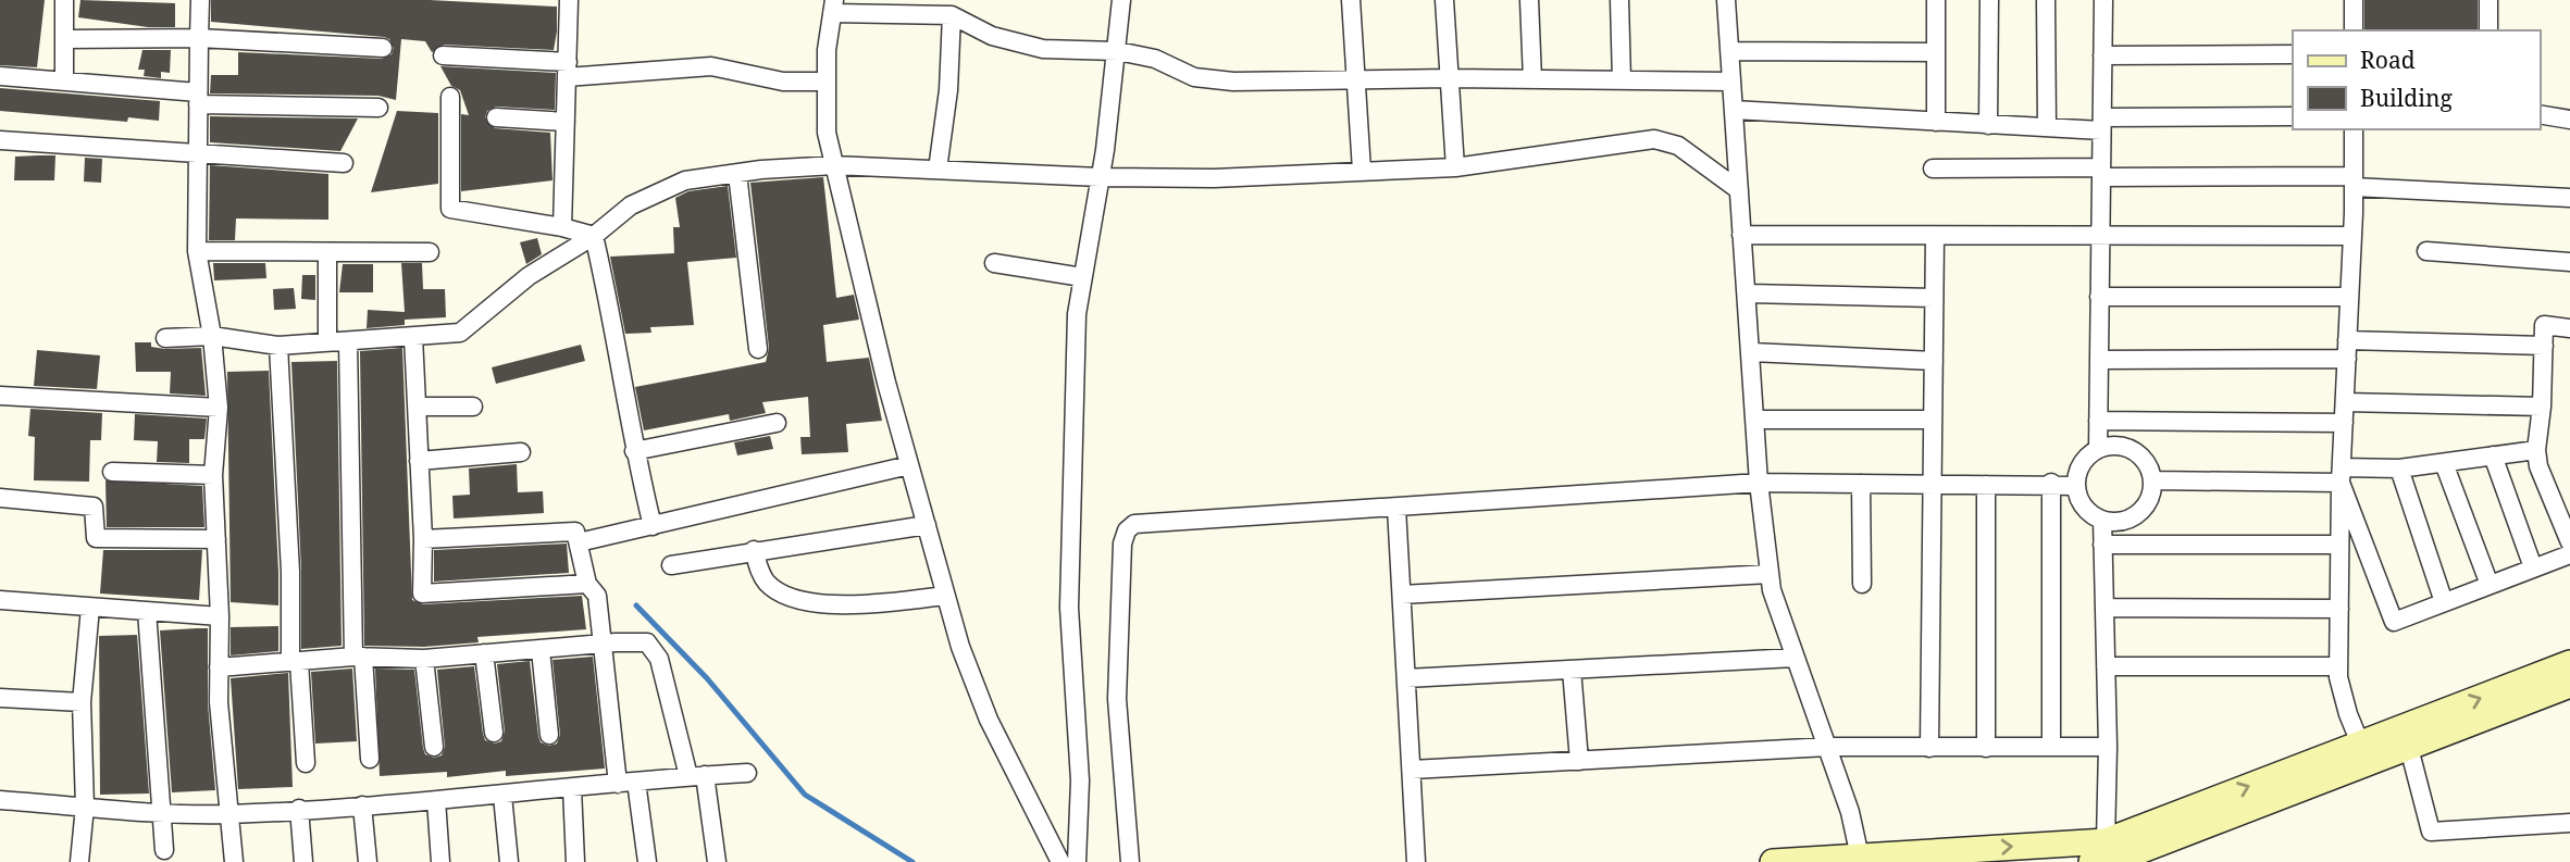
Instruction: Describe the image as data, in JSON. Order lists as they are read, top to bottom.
{
  "legend": ["Road", "Building"]
}
